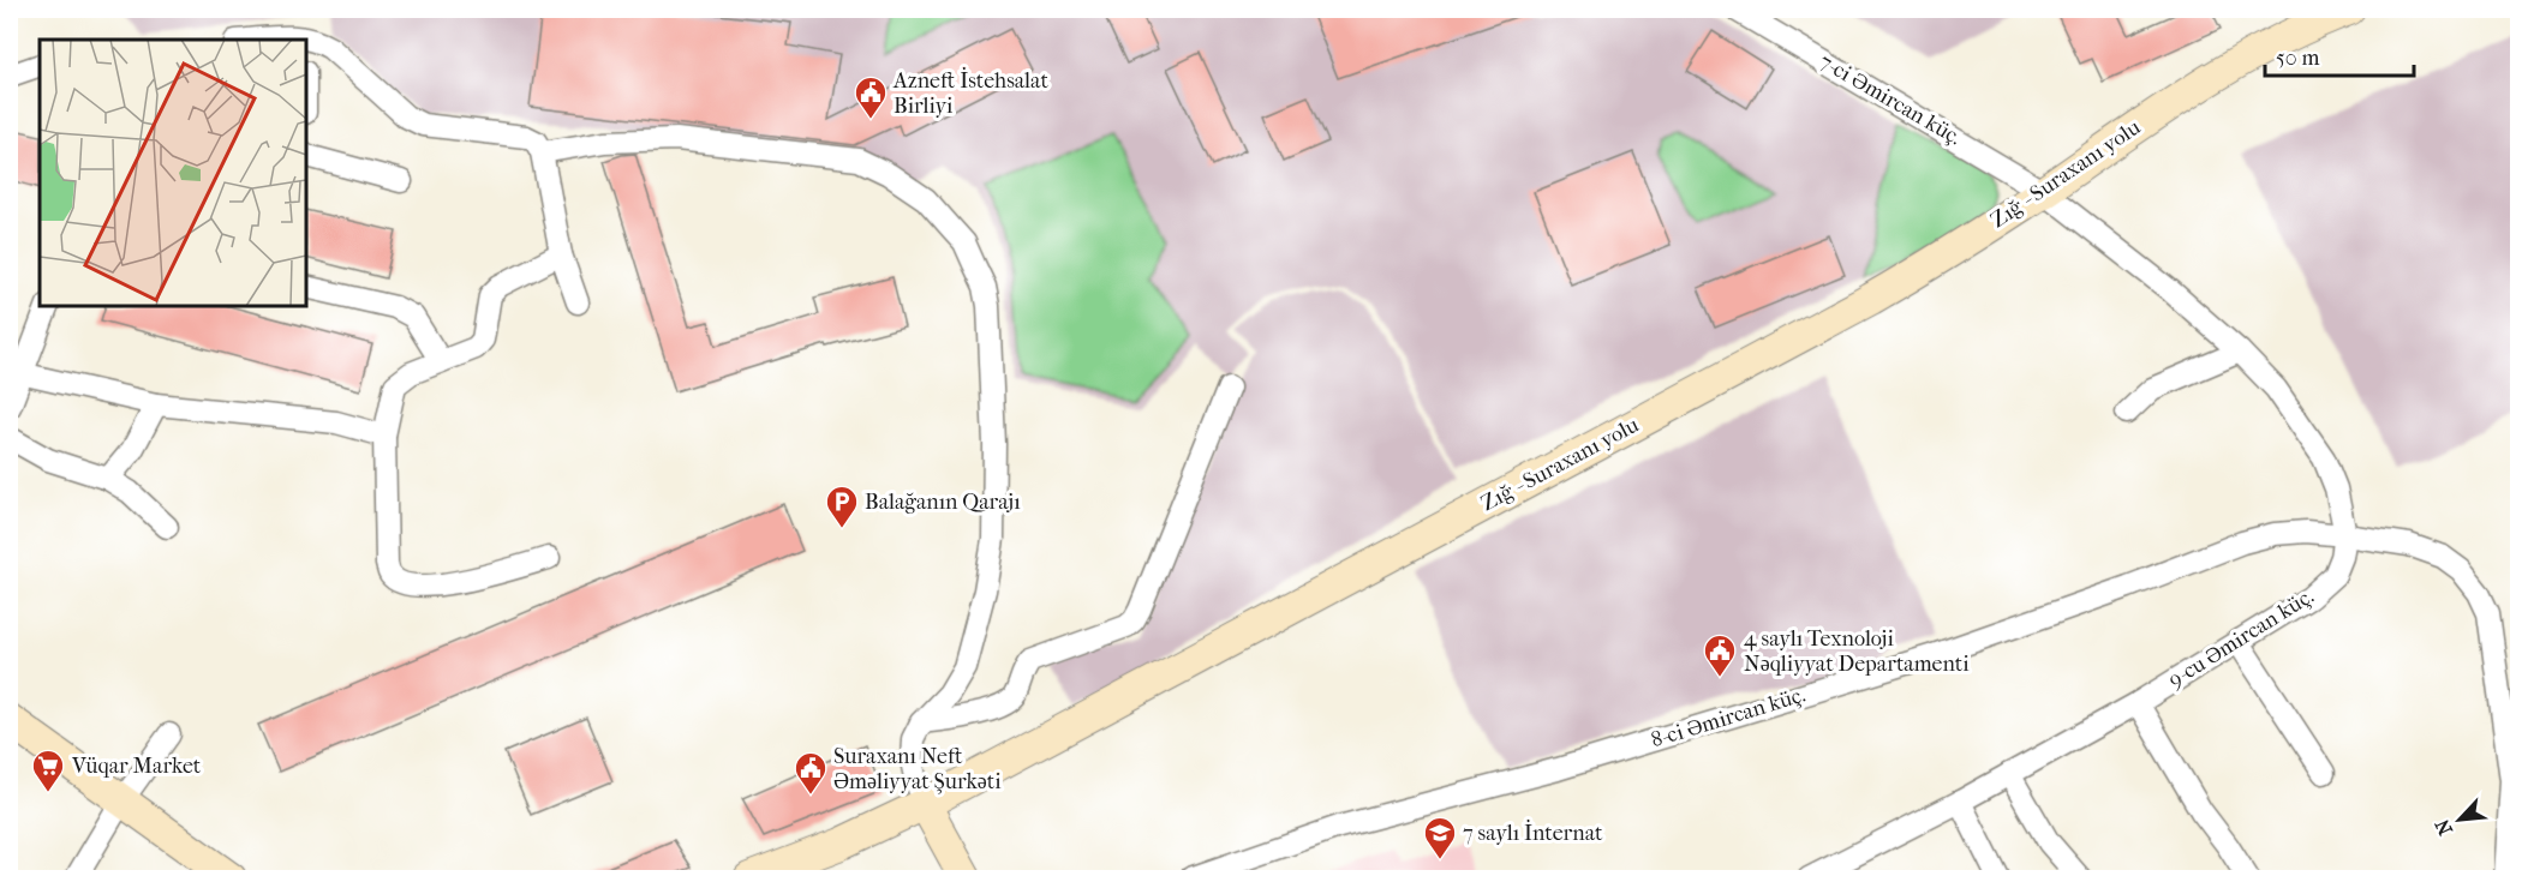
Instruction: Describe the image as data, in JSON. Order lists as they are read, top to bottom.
{
  "streets": {
    "main road": ["Zığ - Suraxanı yolu"],
    "street": ["7-ci Əmircan küç.", "9-cu Əmircan küç.", "8-ci Əmircan küç."]
  },
  "crossings": [
    ["7-ci Əmircan küç.", "Zığ - Suraxanı yolu"],
    ["7-ci Əmircan küç.", "9-cu Əmircan küç."],
    ["Zığ - Suraxanı yolu", "9-cu Əmircan küç."],
    ["9-cu Əmircan küç.", "8-ci Əmircan küç."]
  ],
  "places": {
    "public building": ["Azneft İstehsalat Birliyi", "4 saylı Texnoloji Nəqliyyat Departamenti", "Suraxanı Neft Əməliyyat Şurkəti"],
    "parking": ["Balağanın Qarajı"],
    "supermarket": ["Vüqar Market"],
    "school or university": ["7 saylı İnternat"]
  },
  "scale_bar": "50 m",
  "north": "bottom left"
}
